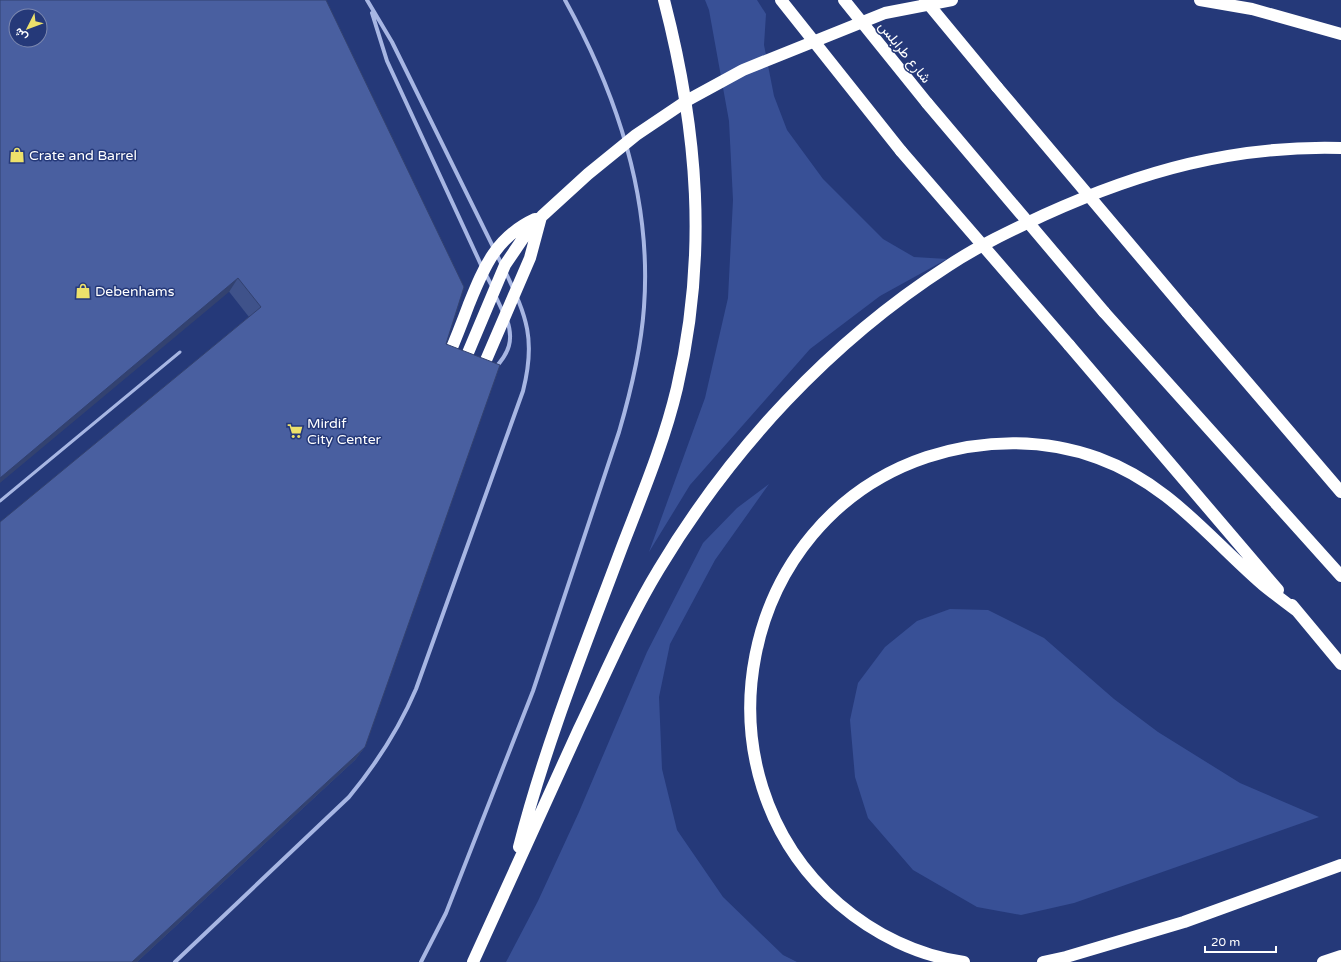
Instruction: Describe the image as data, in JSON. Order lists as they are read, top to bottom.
{
  "streets": {
    "highway": ["شارع طرابلس"]
  },
  "places": {
    "shop": ["Crate and Barrel", "Debenhams"],
    "supermarket": ["Mirdif City Center"]
  },
  "scale_bar": "20 m",
  "north": "bottom left"
}
